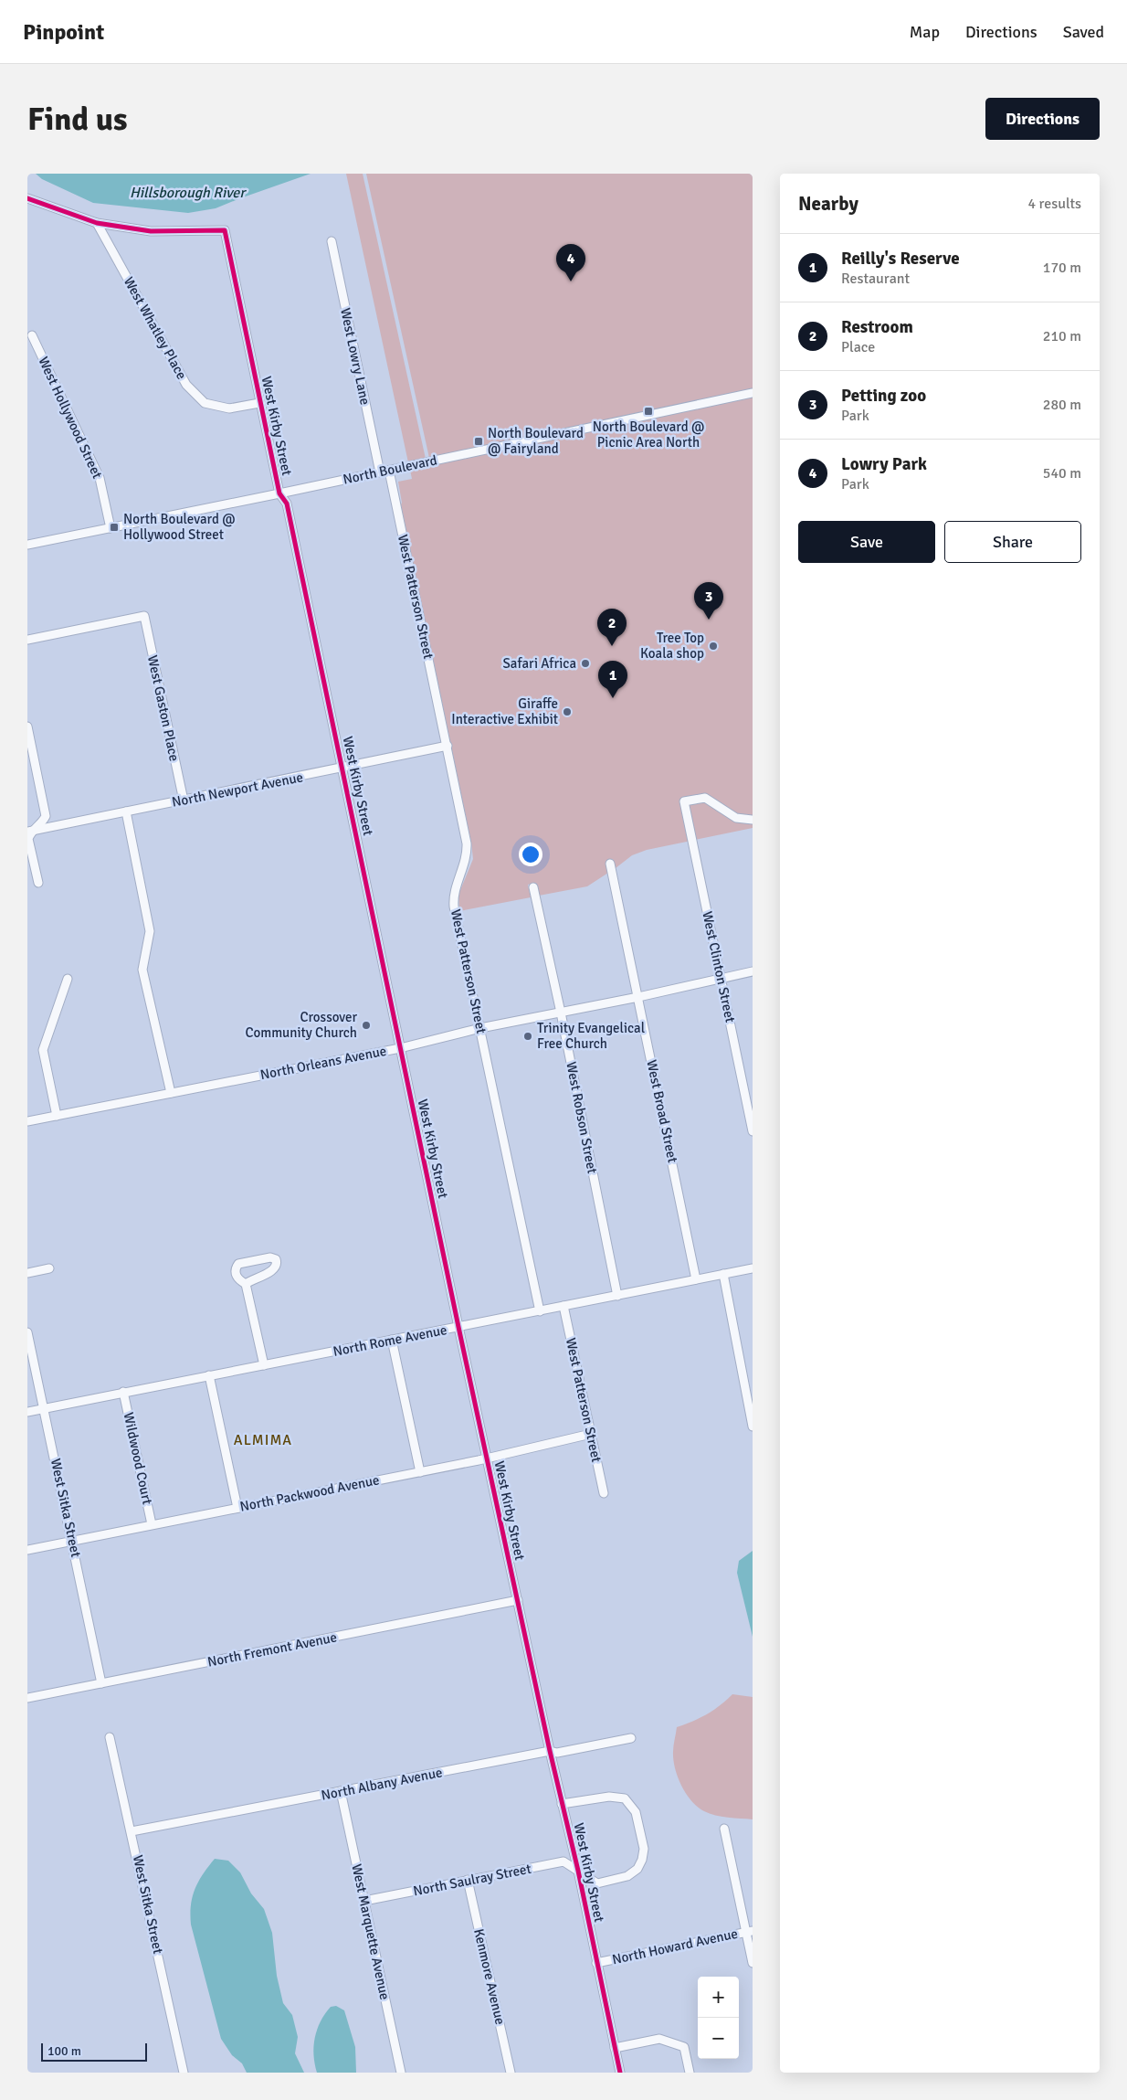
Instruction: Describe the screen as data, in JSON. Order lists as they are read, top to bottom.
{
  "streets": {
    "street": [
      "West Whatley Place",
      "West Lowry Lane",
      "West Hollywood Street",
      "West Kirby Street",
      "North Boulevard",
      "West Patterson Street",
      "West Gaston Place",
      "North Newport Avenue",
      "West Clinton Street",
      "North Orleans Avenue",
      "West Broad Street",
      "West Robson Street",
      "North Rome Avenue",
      "Wildwood Court",
      "North Packwood Avenue",
      "West Sitka Street",
      "North Fremont Avenue",
      "North Albany Avenue",
      "North Saulray Street",
      "West Marquette Avenue",
      "North Howard Avenue",
      "Kenmore Avenue"
    ]
  },
  "crossings": [
    ["West Whatley Place", "West Kirby Street"],
    ["West Lowry Lane", "North Boulevard"],
    ["West Hollywood Street", "North Boulevard"],
    ["West Kirby Street", "North Boulevard"],
    ["West Kirby Street", "North Newport Avenue"],
    ["West Kirby Street", "North Orleans Avenue"],
    ["West Kirby Street", "North Rome Avenue"],
    ["West Kirby Street", "North Packwood Avenue"],
    ["West Kirby Street", "North Fremont Avenue"],
    ["West Kirby Street", "North Albany Avenue"],
    ["West Kirby Street", "North Saulray Street"],
    ["West Kirby Street", "North Howard Avenue"],
    ["North Boulevard", "West Patterson Street"],
    ["West Patterson Street", "North Newport Avenue"],
    ["West Patterson Street", "North Orleans Avenue"],
    ["West Patterson Street", "North Rome Avenue"],
    ["West Patterson Street", "North Packwood Avenue"],
    ["West Gaston Place", "North Newport Avenue"],
    ["West Clinton Street", "North Orleans Avenue"],
    ["North Orleans Avenue", "West Broad Street"],
    ["North Orleans Avenue", "West Robson Street"],
    ["West Broad Street", "North Rome Avenue"],
    ["West Robson Street", "North Rome Avenue"],
    ["North Rome Avenue", "Wildwood Court"],
    ["North Rome Avenue", "West Sitka Street"],
    ["Wildwood Court", "North Packwood Avenue"],
    ["North Packwood Avenue", "West Sitka Street"],
    ["West Sitka Street", "North Fremont Avenue"],
    ["West Sitka Street", "North Albany Avenue"],
    ["North Albany Avenue", "West Marquette Avenue"],
    ["North Saulray Street", "West Marquette Avenue"],
    ["North Saulray Street", "Kenmore Avenue"]
  ],
  "districts": ["ALMIMA"],
  "water": ["Hillsborough River"],
  "places": {
    "transit": ["North Boulevard @ Picnic Area North", "North Boulevard @ Fairyland", "North Boulevard @ Hollywood Street"],
    "other": [
      "Tree Top Koala shop",
      "Safari Africa",
      "Giraffe Interactive Exhibit",
      "Crossover Community Church",
      "Trinity Evangelical Free Church"
    ]
  },
  "scale_bar": "100 m",
  "page": {
    "header": "Pinpoint",
    "nav": ["Map", "Directions", "Saved"],
    "buttons": [
      "Directions",
      ["Save", "Share"]
    ],
    "title": "Find us",
    "heading": ["Nearby", "4 results"],
    "list": [
      {
        "mark": "1",
        "name": "Reilly's Reserve",
        "note": "Restaurant",
        "value": "170 m"
      },
      {
        "mark": "2",
        "name": "Restroom",
        "note": "Place",
        "value": "210 m"
      },
      {
        "mark": "3",
        "name": "Petting zoo",
        "note": "Park",
        "value": "280 m"
      },
      {
        "mark": "4",
        "name": "Lowry Park",
        "note": "Park",
        "value": "540 m"
      }
    ],
    "pins": [
      "4",
      "3",
      "2",
      "1"
    ],
    "map_buttons": ["+", "−"],
    "scale": "100 m"
  }
}
